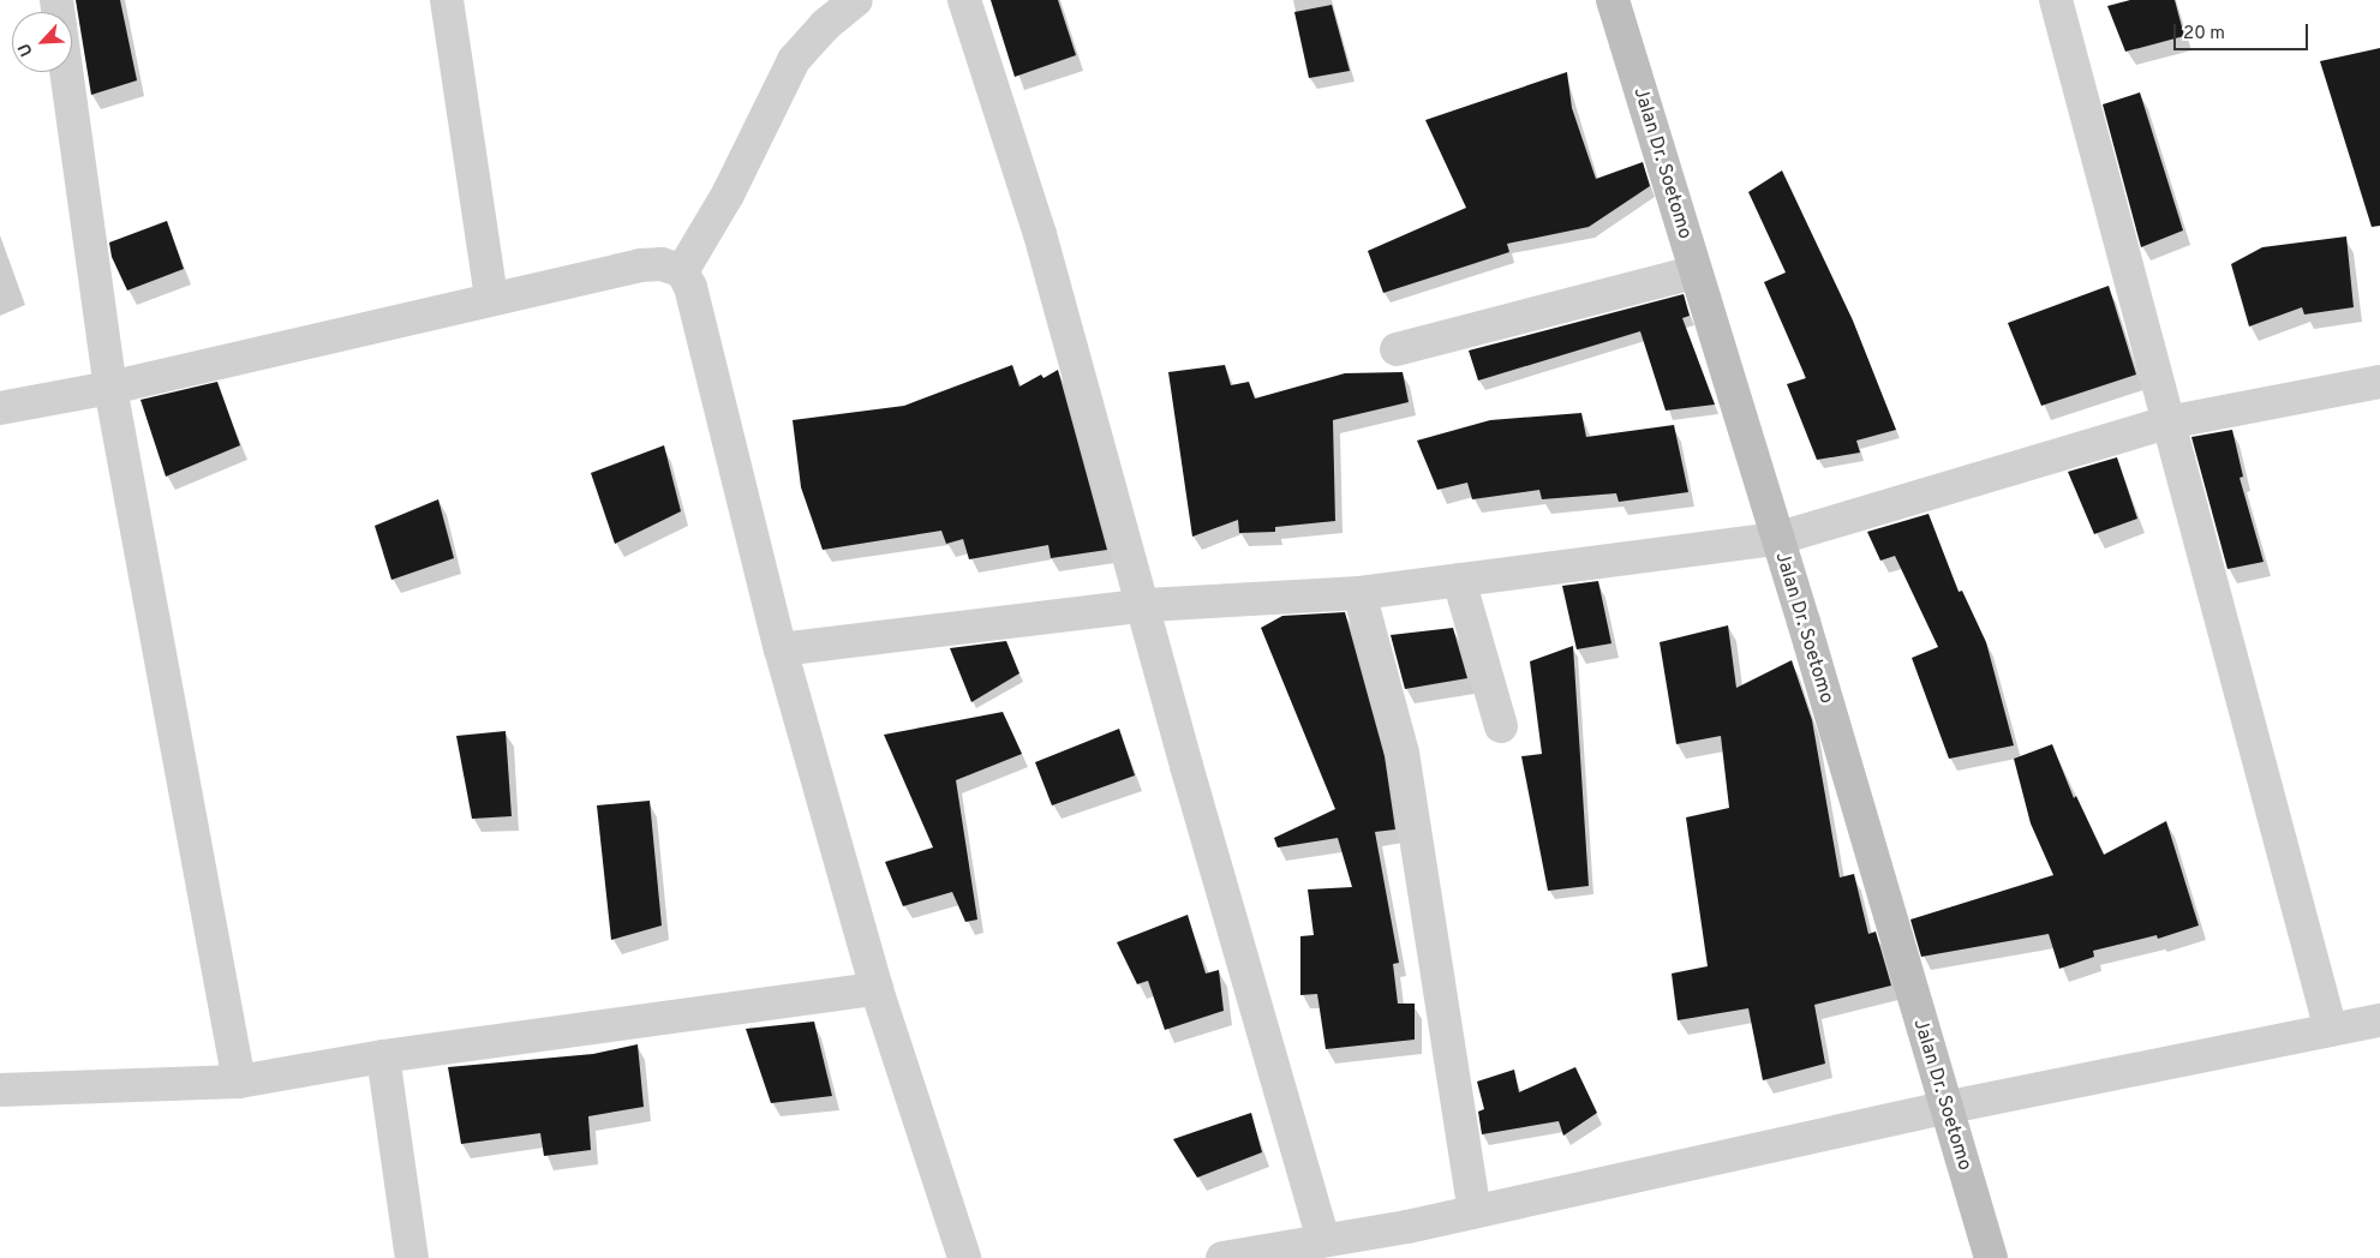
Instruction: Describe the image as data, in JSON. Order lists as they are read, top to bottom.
{
  "streets": {
    "street": ["Jalan Dr. Soetomo"]
  },
  "scale_bar": "20 m",
  "north": "bottom left"
}
